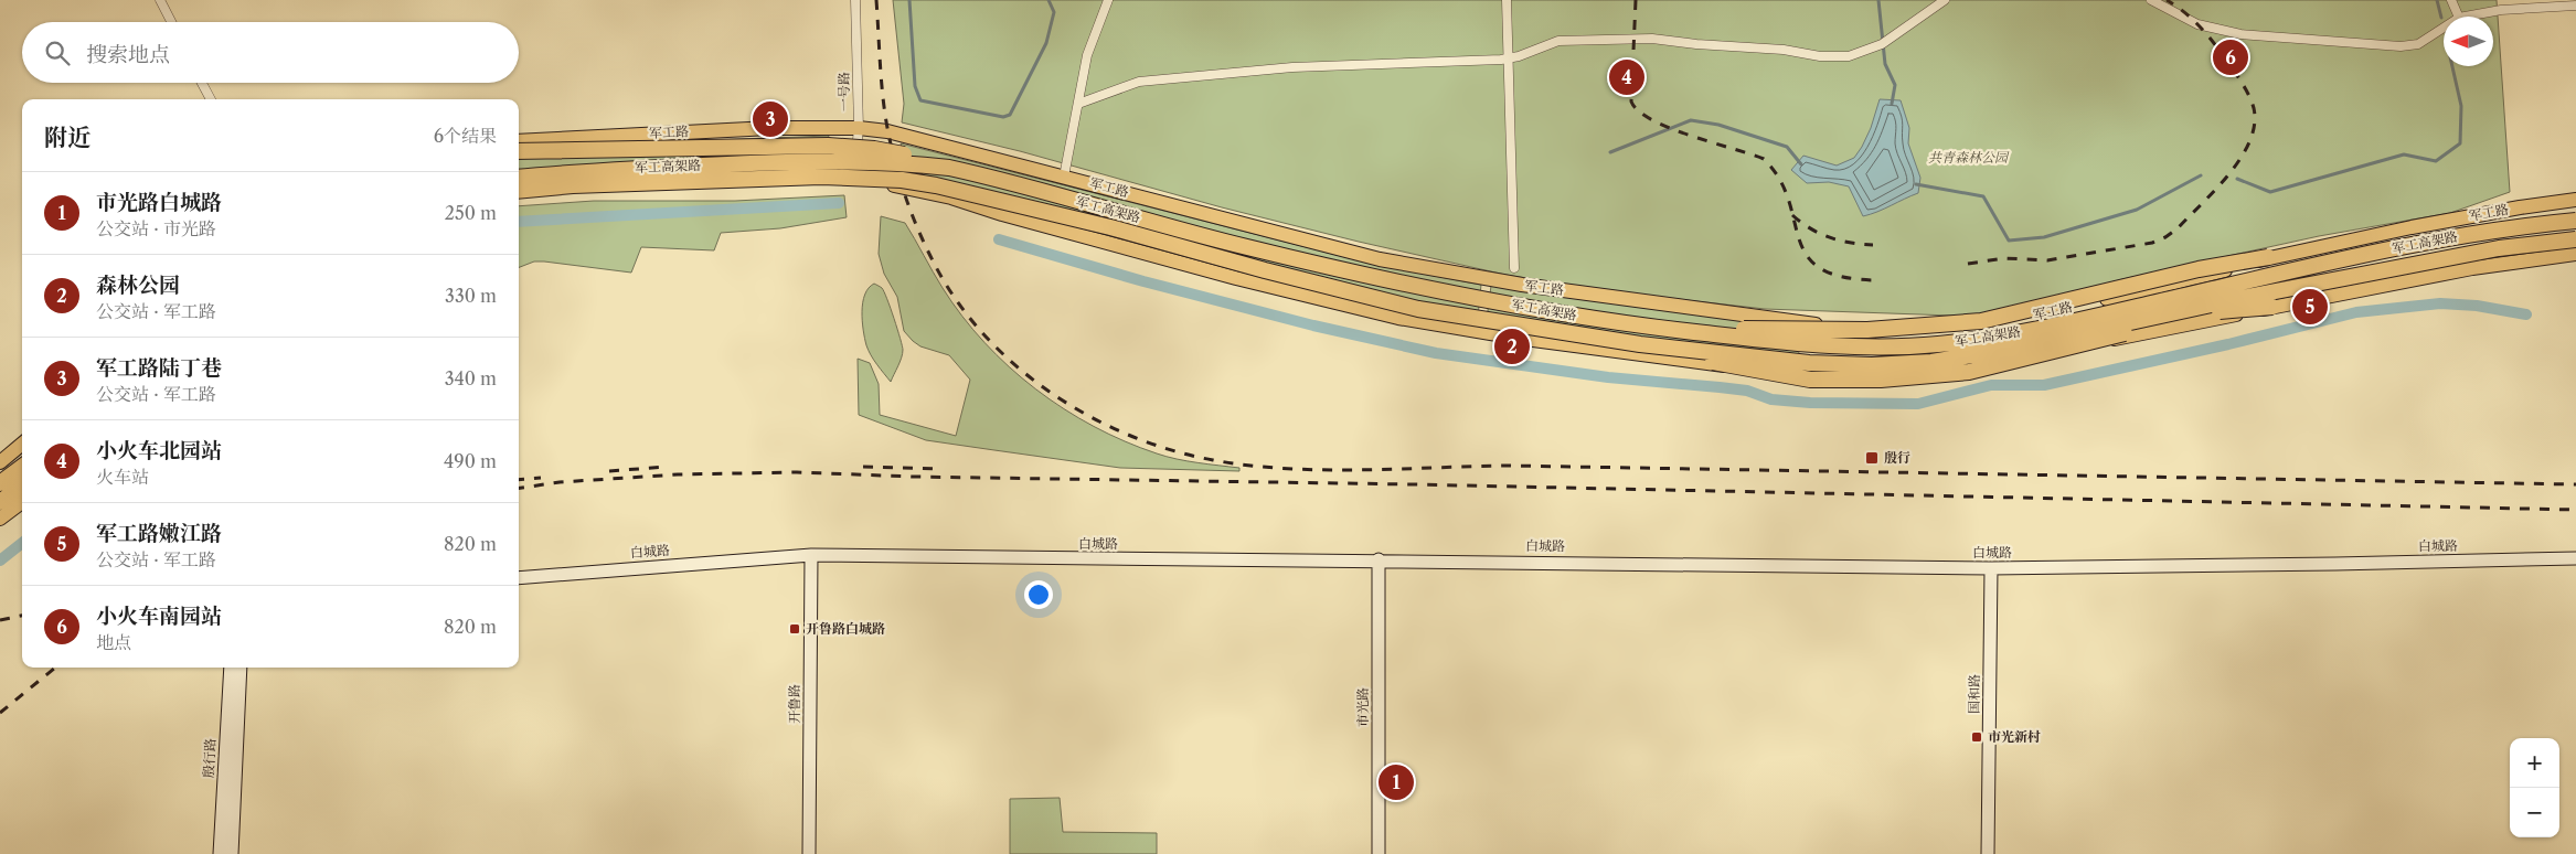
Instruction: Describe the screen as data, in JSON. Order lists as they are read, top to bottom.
{
  "streets": {
    "highway": ["军工高架路"],
    "main road": ["军工路"],
    "street": [
      "一号路",
      "白城路",
      "国和路",
      "开鲁路",
      "市光路",
      "殷行路"
    ]
  },
  "crossings": [
    ["一号路", "军工路"],
    ["白城路", "国和路"],
    ["白城路", "开鲁路"],
    ["白城路", "市光路"]
  ],
  "parks": ["共青森林公园"],
  "places": {
    "transit": ["殷行", "开鲁路白城路", "市光新村"]
  },
  "north": "left",
  "page": {
    "search": "搜索地点",
    "pins": [
      "6",
      "4",
      "3",
      "5",
      "2",
      "1"
    ],
    "heading": ["附近", "6个结果"],
    "list": [
      {
        "mark": "1",
        "name": "市光路白城路",
        "note": "公交站 · 市光路",
        "value": "250 m"
      },
      {
        "mark": "2",
        "name": "森林公园",
        "note": "公交站 · 军工路",
        "value": "330 m"
      },
      {
        "mark": "3",
        "name": "军工路陆丁巷",
        "note": "公交站 · 军工路",
        "value": "340 m"
      },
      {
        "mark": "4",
        "name": "小火车北园站",
        "note": "火车站",
        "value": "490 m"
      },
      {
        "mark": "5",
        "name": "军工路嫩江路",
        "note": "公交站 · 军工路",
        "value": "820 m"
      },
      {
        "mark": "6",
        "name": "小火车南园站",
        "note": "地点",
        "value": "820 m"
      }
    ],
    "map_buttons": ["+", "−"]
  }
}
